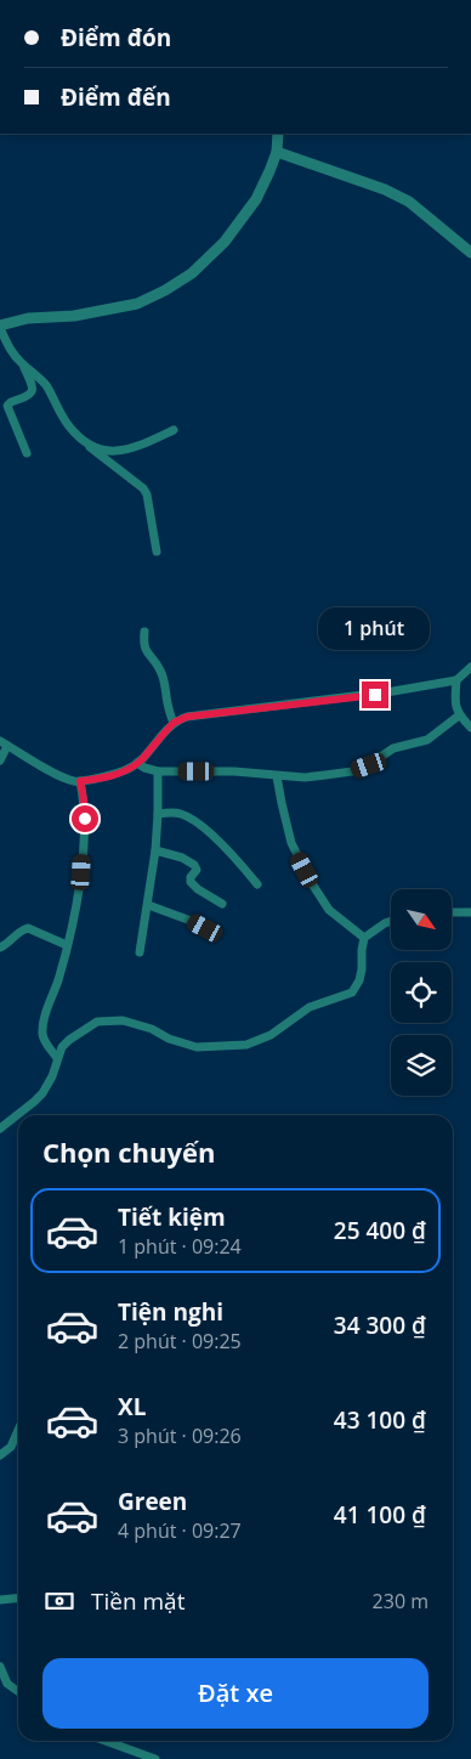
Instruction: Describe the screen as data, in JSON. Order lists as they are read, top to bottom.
{
  "north": "bottom right",
  "page": {
    "banner": ["Điểm đón", "Điểm đến"],
    "bubble": "1 phút",
    "heading": "Chọn chuyến",
    "list": [
      {
        "name": "Tiết kiệm",
        "note": "1 phút · 09:24",
        "value": "25 400 ₫"
      },
      {
        "name": "Tiện nghi",
        "note": "2 phút · 09:25",
        "value": "34 300 ₫"
      },
      {
        "name": "XL",
        "note": "3 phút · 09:26",
        "value": "43 100 ₫"
      },
      {
        "name": "Green",
        "note": "4 phút · 09:27",
        "value": "41 100 ₫"
      }
    ],
    "pay": ["Tiền mặt", "230 m"],
    "buttons": "Đặt xe"
  }
}
